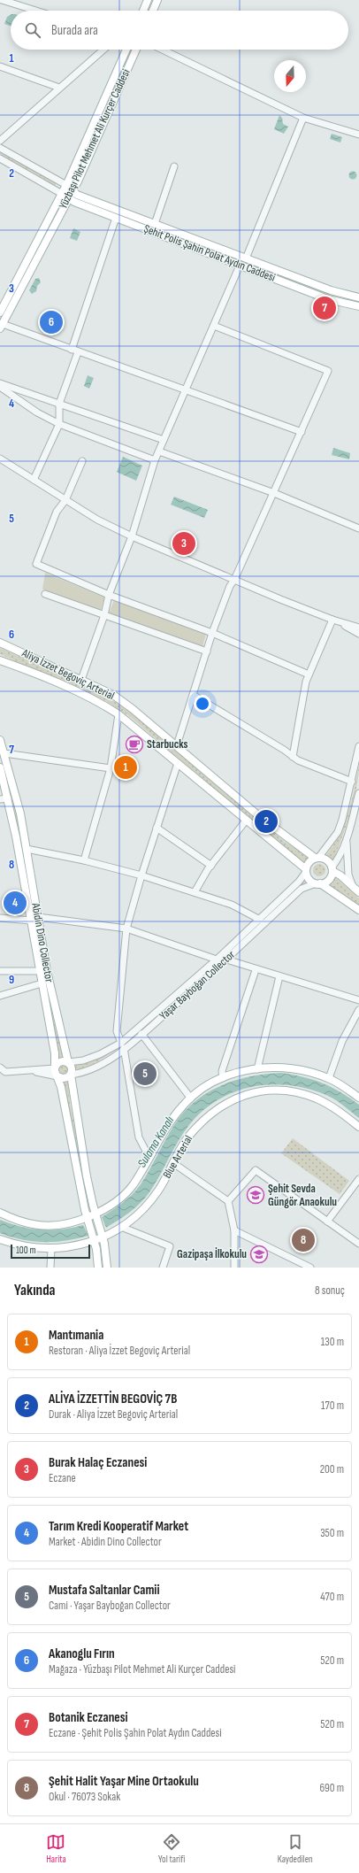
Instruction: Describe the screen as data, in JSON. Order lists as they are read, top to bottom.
{
  "streets": {
    "main road": [
      "Yüzbaşı Pilot Mehmet Ali Kurçer Caddesi",
      "Şehit Polis Şahin Polat Aydın Caddesi",
      "Aliya İzzet Begoviç Arterial",
      "Abidin Dino Collector",
      "Blue Arterial"
    ],
    "street": ["Yaşar Bayboğan Collector"]
  },
  "crossings": [
    ["Yüzbaşı Pilot Mehmet Ali Kurçer Caddesi", "Şehit Polis Şahin Polat Aydın Caddesi"],
    ["Aliya İzzet Begoviç Arterial", "Yaşar Bayboğan Collector"],
    ["Abidin Dino Collector", "Yaşar Bayboğan Collector"]
  ],
  "water": ["Sulama Kanalı"],
  "places": {
    "cafe": ["Starbucks"],
    "school or university": ["Şehit Sevda Güngör Anaokulu", "Gazipaşa İlkokulu"]
  },
  "scale_bar": "100 m",
  "north": "bottom",
  "page": {
    "search": "Burada ara",
    "pins": [
      "7",
      "6",
      "3",
      "1",
      "2",
      "4",
      "5",
      "8"
    ],
    "scale": "100 m",
    "heading": ["Yakında", "8 sonuç"],
    "list": [
      {
        "mark": "1",
        "name": "Mantımania",
        "note": "Restoran · Aliya İzzet Begoviç Arterial",
        "value": "130 m"
      },
      {
        "mark": "2",
        "name": "ALİYA İZZETTİN BEGOVİÇ 7B",
        "note": "Durak · Aliya İzzet Begoviç Arterial",
        "value": "170 m"
      },
      {
        "mark": "3",
        "name": "Burak Halaç Eczanesi",
        "note": "Eczane",
        "value": "200 m"
      },
      {
        "mark": "4",
        "name": "Tarım Kredi Kooperatif Market",
        "note": "Market · Abidin Dino Collector",
        "value": "350 m"
      },
      {
        "mark": "5",
        "name": "Mustafa Saltanlar Camii",
        "note": "Cami · Yaşar Bayboğan Collector",
        "value": "470 m"
      },
      {
        "mark": "6",
        "name": "Akanoglu Fırın",
        "note": "Mağaza · Yüzbaşı Pilot Mehmet Ali Kurçer Caddesi",
        "value": "520 m"
      },
      {
        "mark": "7",
        "name": "Botanik Eczanesi",
        "note": "Eczane · Şehit Polis Şahin Polat Aydın Caddesi",
        "value": "520 m"
      },
      {
        "mark": "8",
        "name": "Şehit Halit Yaşar Mine Ortaokulu",
        "note": "Okul · 76073 Sokak",
        "value": "690 m"
      }
    ],
    "nav": ["Harita", "Yol tarifi", "Kaydedilen"]
  },
  "grid": {
    "rows": [
      "1",
      "2",
      "3",
      "4",
      "5",
      "6",
      "7",
      "8",
      "9"
    ]
  }
}
